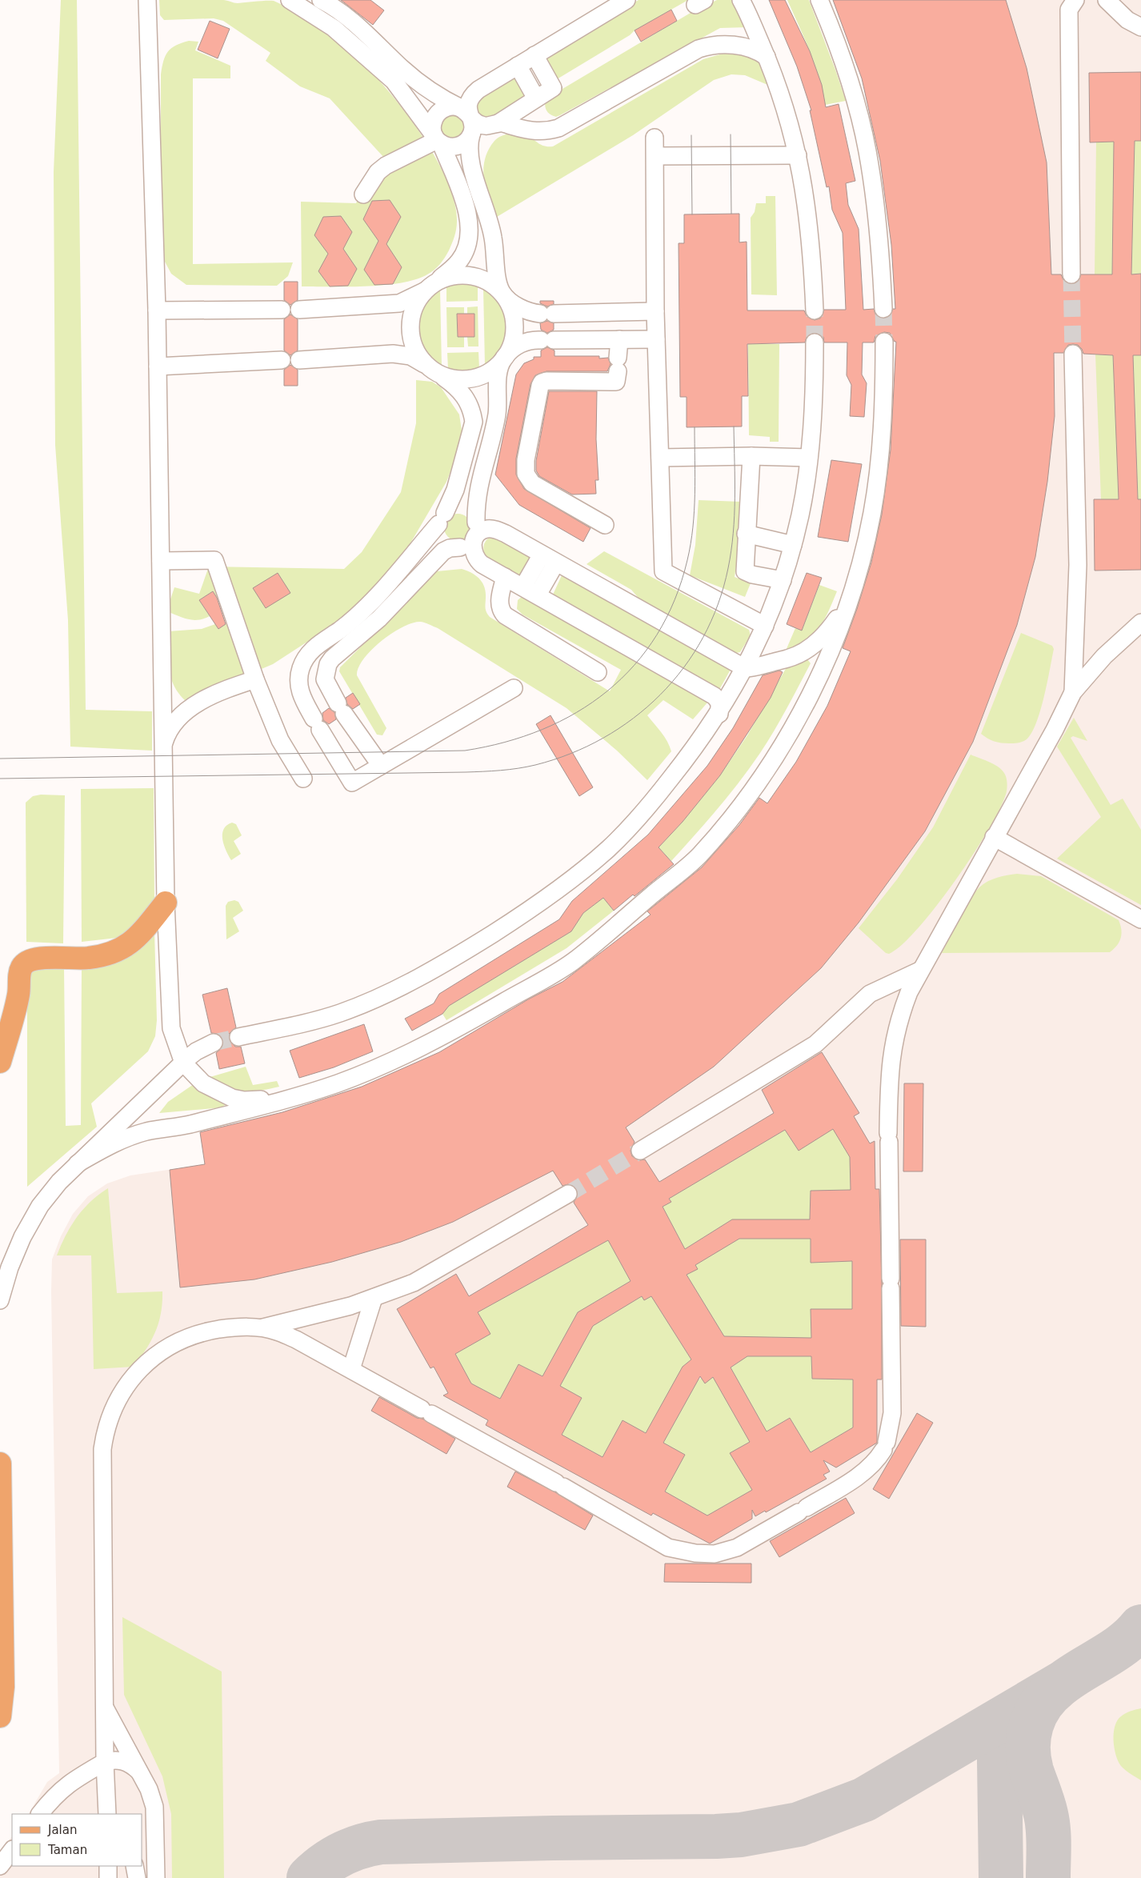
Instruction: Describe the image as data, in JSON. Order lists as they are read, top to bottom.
{
  "legend": ["Jalan", "Taman"]
}
